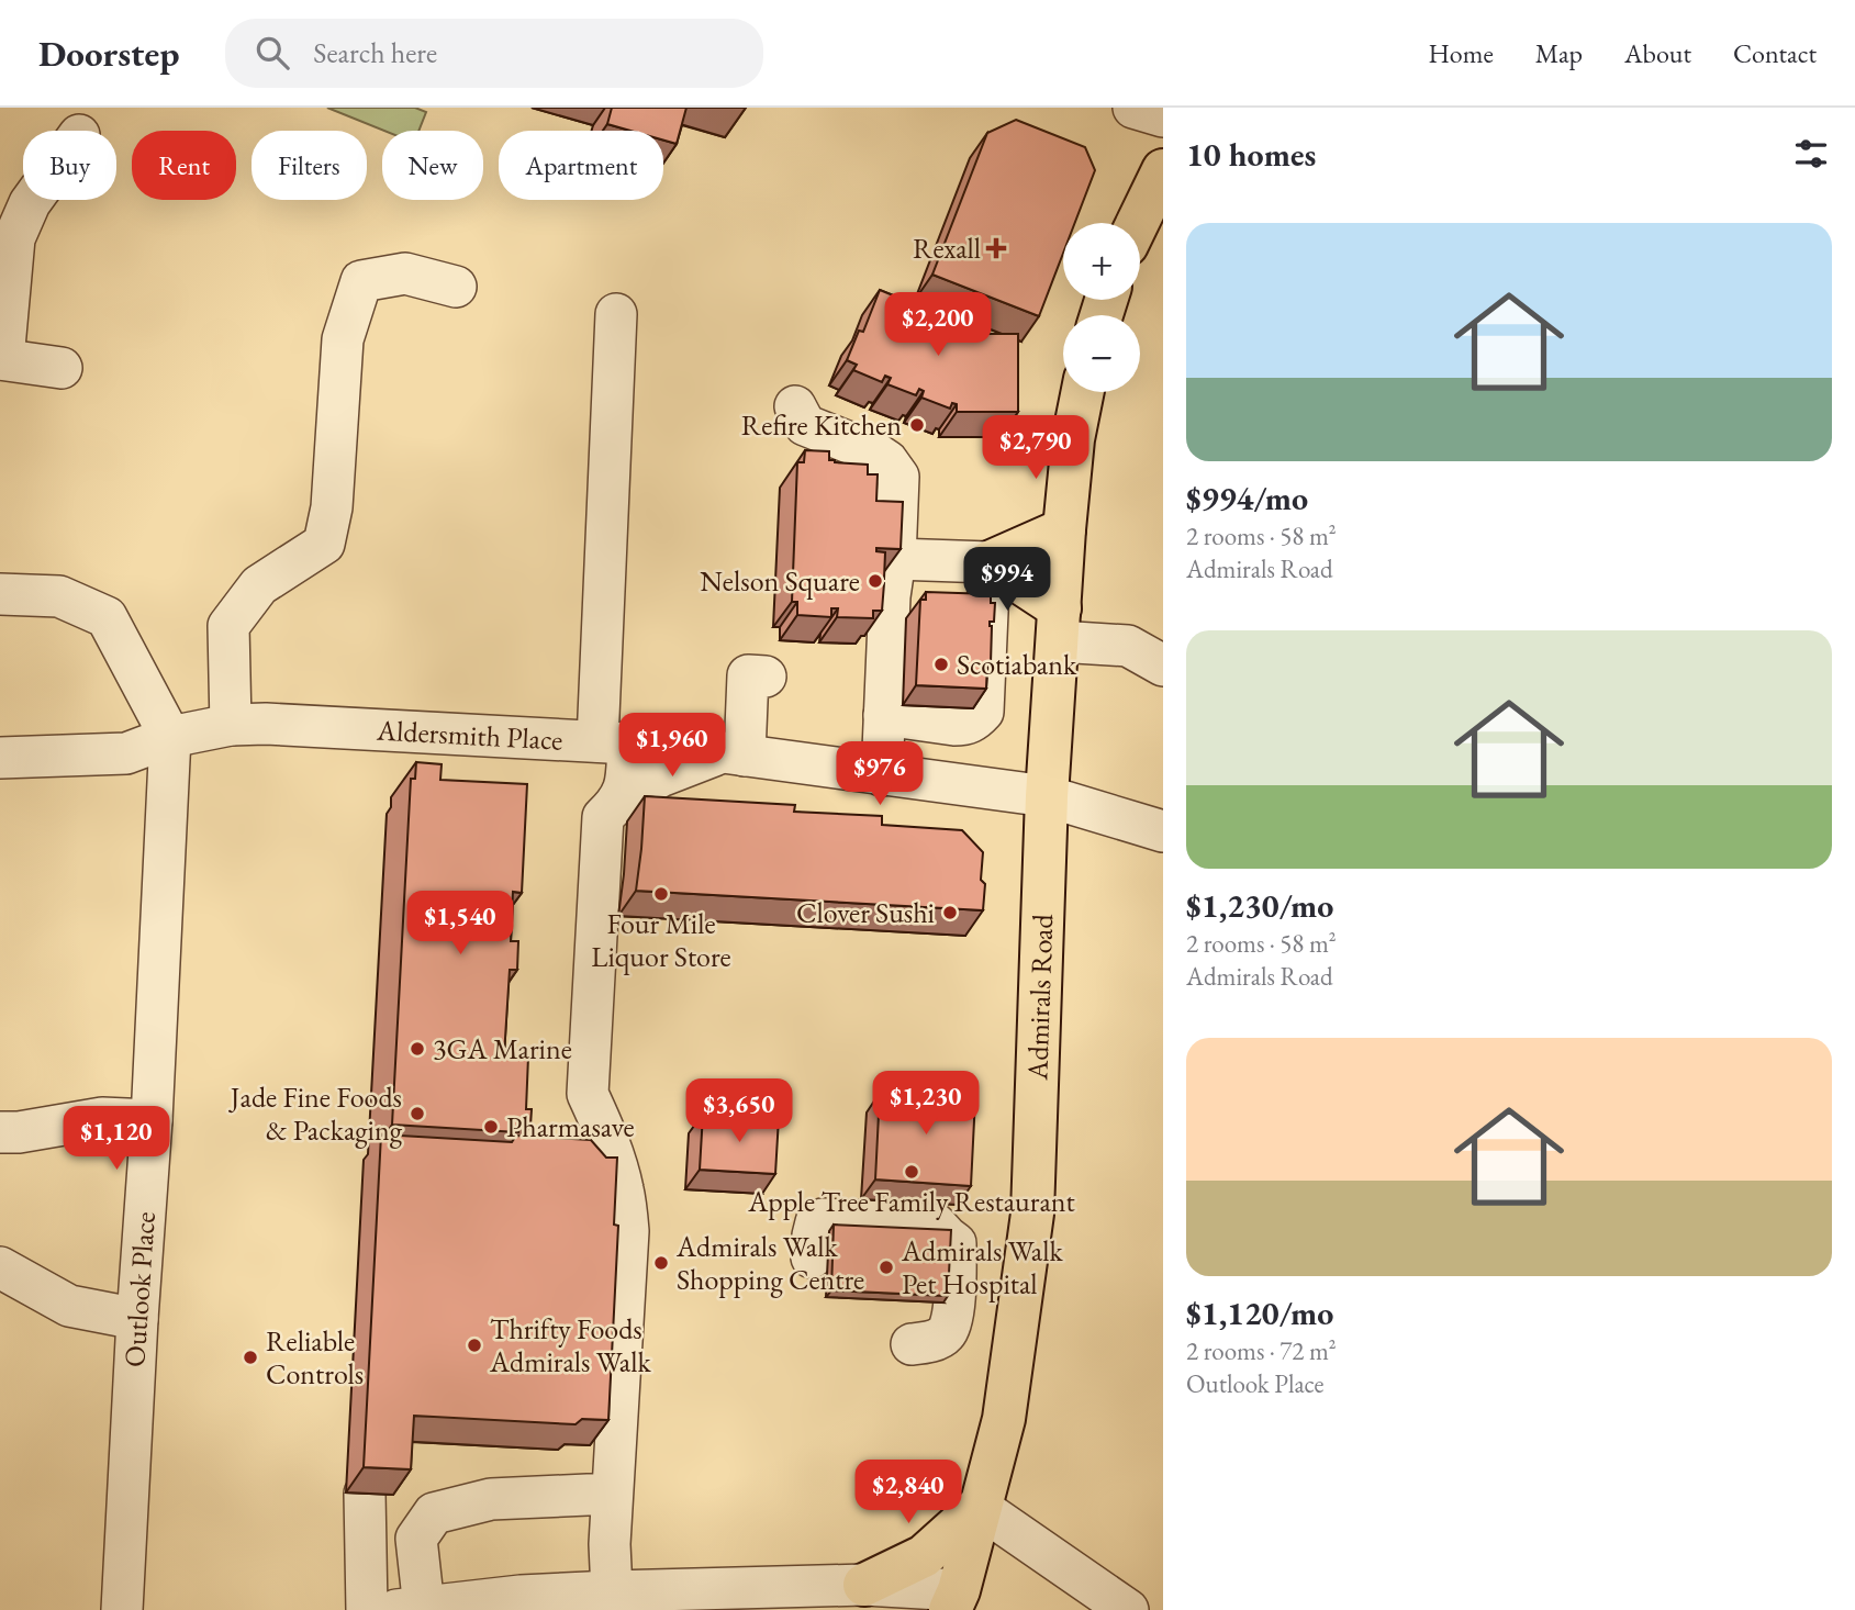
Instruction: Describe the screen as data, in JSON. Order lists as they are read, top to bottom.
{
  "streets": {
    "main road": ["Admirals Road"],
    "street": ["Aldersmith Place", "Outlook Place"]
  },
  "crossings": [
    ["Aldersmith Place", "Admirals Road"],
    ["Aldersmith Place", "Outlook Place"]
  ],
  "places": {
    "health": ["Rexall"],
    "other": [
      "Refire Kitchen",
      "Nelson Square",
      "Scotiabank",
      "Four Mile Liquor Store",
      "Clover Sushi",
      "3GA Marine",
      "Jade Fine Foods & Packaging",
      "Pharmasave",
      "Apple Tree Family Restaurant",
      "Admirals Walk Shopping Centre",
      "Admirals Walk Pet Hospital",
      "Thrifty Foods Admirals Walk",
      "Reliable Controls"
    ]
  },
  "page": {
    "header": "Doorstep",
    "search": "Search here",
    "nav": [
      "Home",
      "Map",
      "About",
      "Contact"
    ],
    "heading": "10 homes",
    "chip": [
      "Buy",
      "Rent",
      "Filters",
      "New",
      "Apartment"
    ],
    "list": [
      {
        "name": "$994/mo",
        "note": "2 rooms · 58 m² · Admirals Road"
      },
      {
        "name": "$1,230/mo",
        "note": "2 rooms · 58 m² · Admirals Road"
      },
      {
        "name": "$1,120/mo",
        "note": "2 rooms · 72 m² · Outlook Place"
      }
    ],
    "map_buttons": ["+", "−"],
    "price": [
      "$2,200",
      "$2,790",
      "$994",
      "$1,960",
      "$976",
      "$1,540",
      "$1,230",
      "$3,650",
      "$1,120",
      "$2,840"
    ]
  }
}
